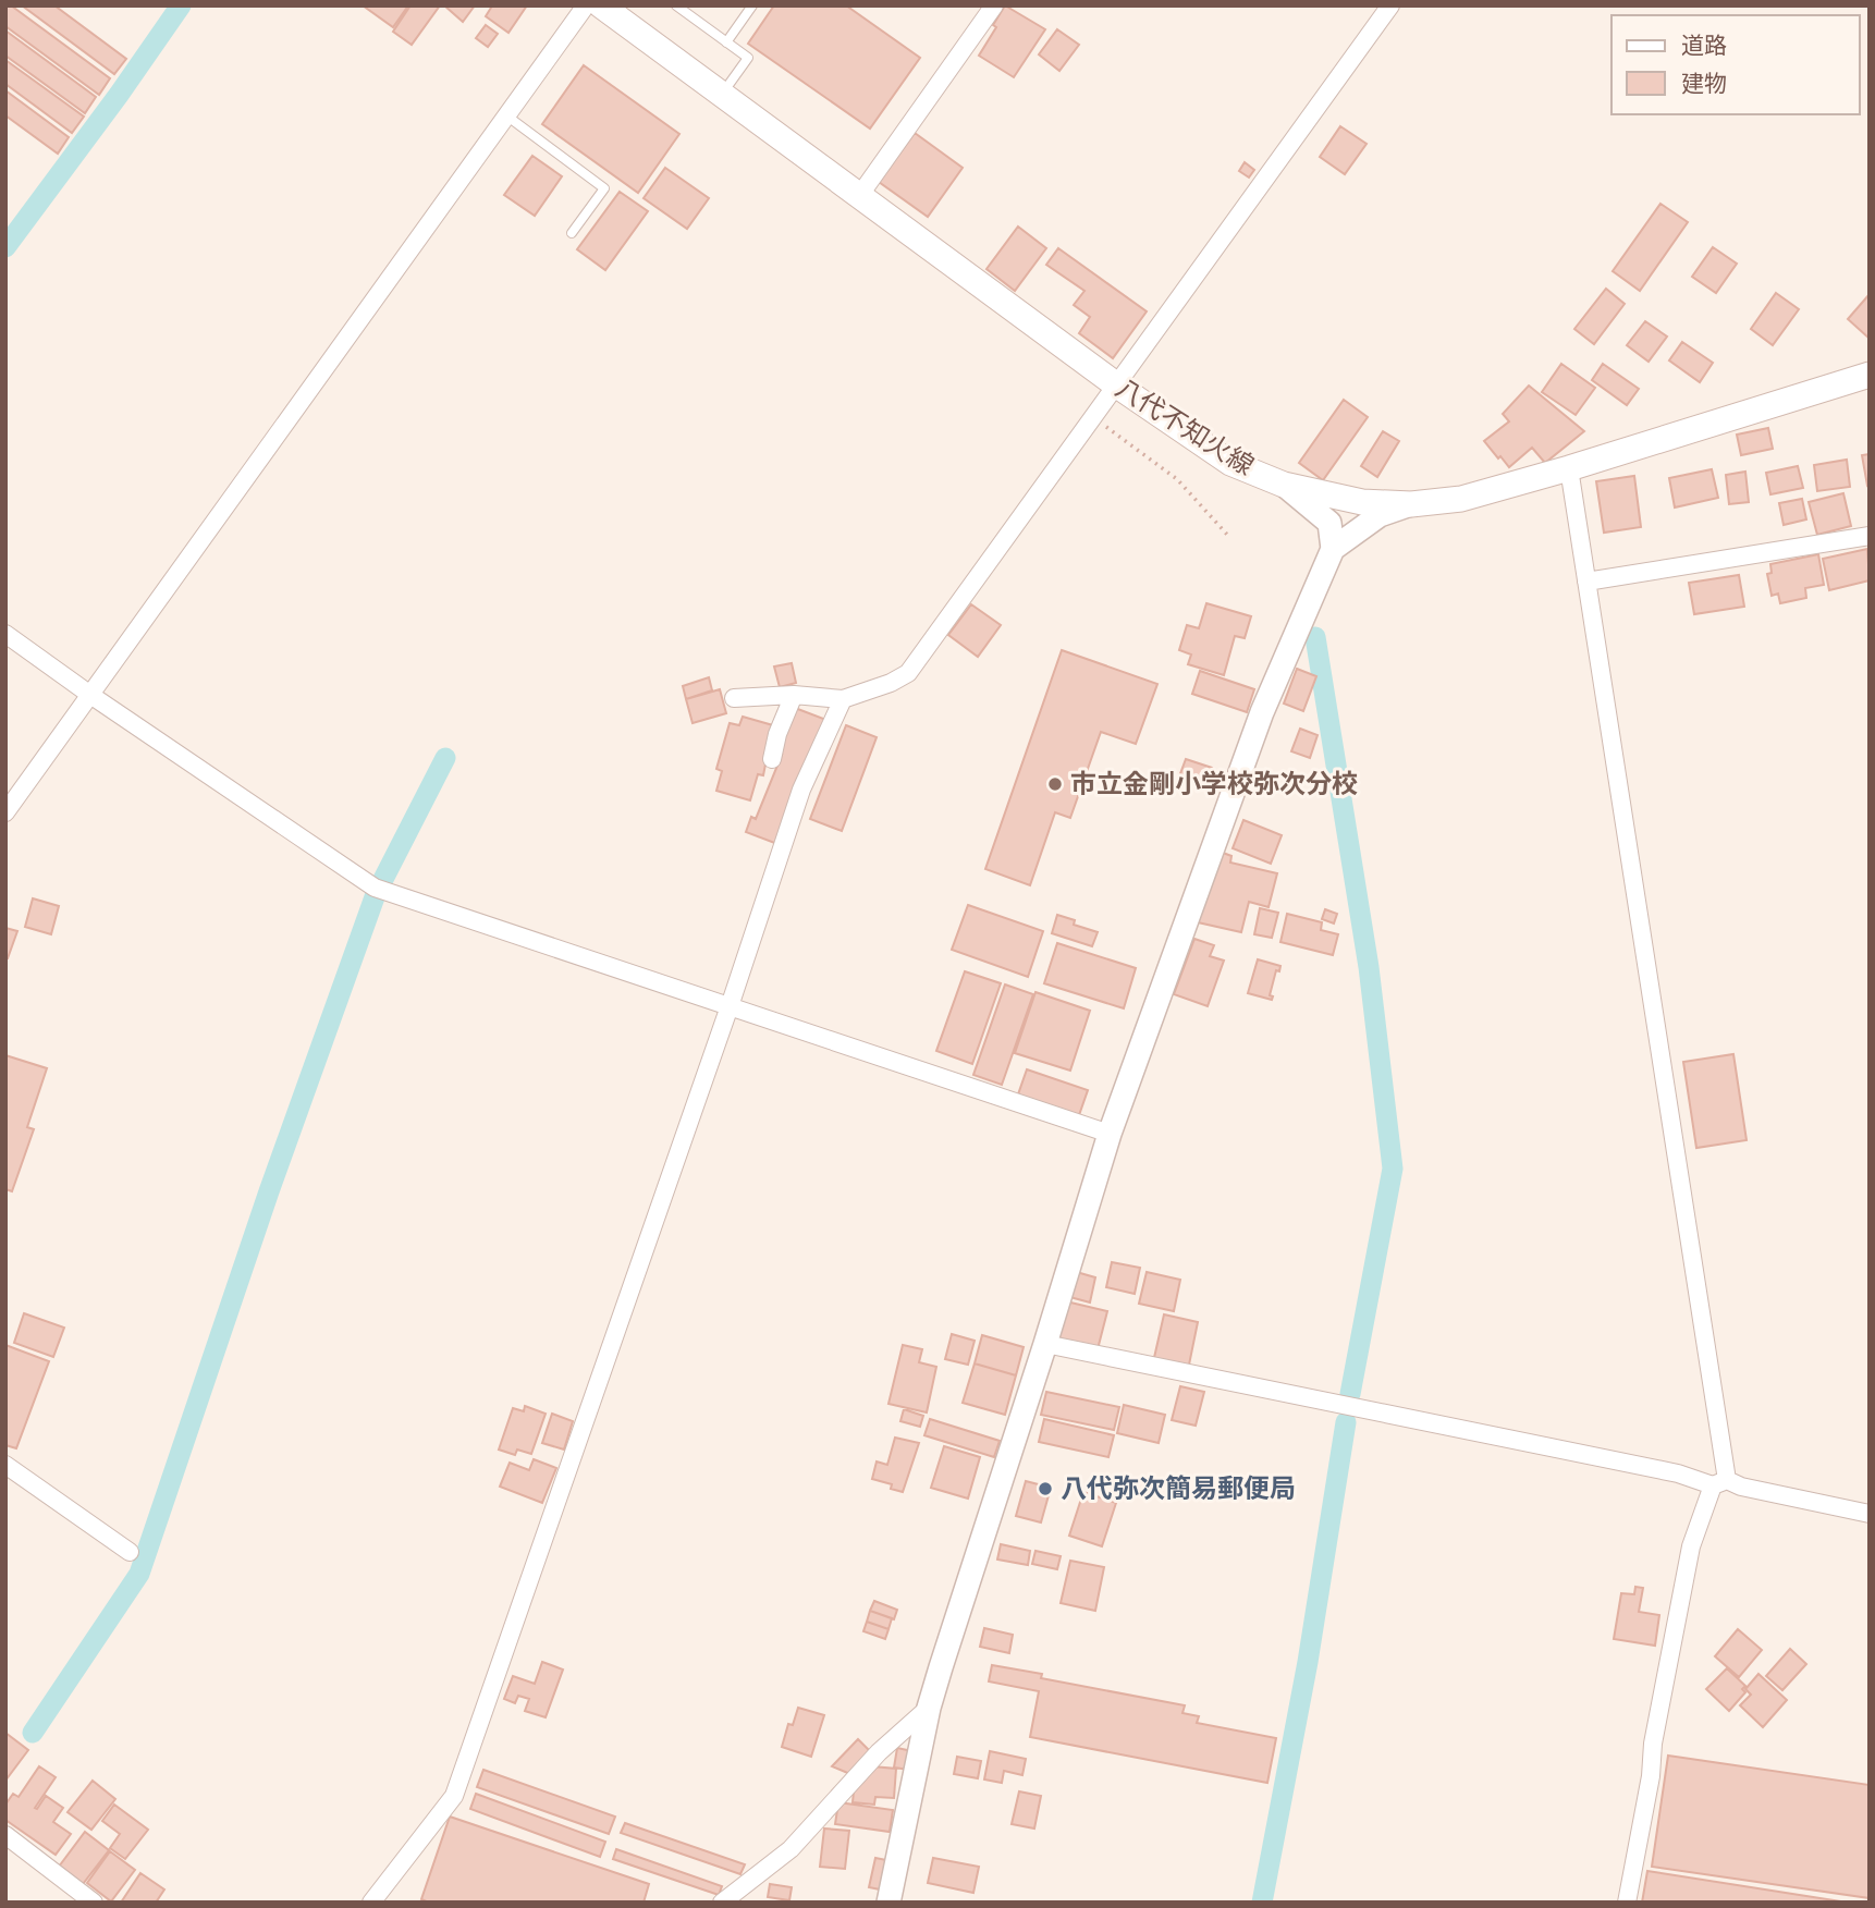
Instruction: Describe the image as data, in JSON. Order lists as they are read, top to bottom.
{
  "streets": {
    "main road": ["八代不知火線"]
  },
  "places": ["市立金剛小学校弥次分校", "八代弥次簡易郵便局"],
  "legend": ["道路", "建物"]
}
